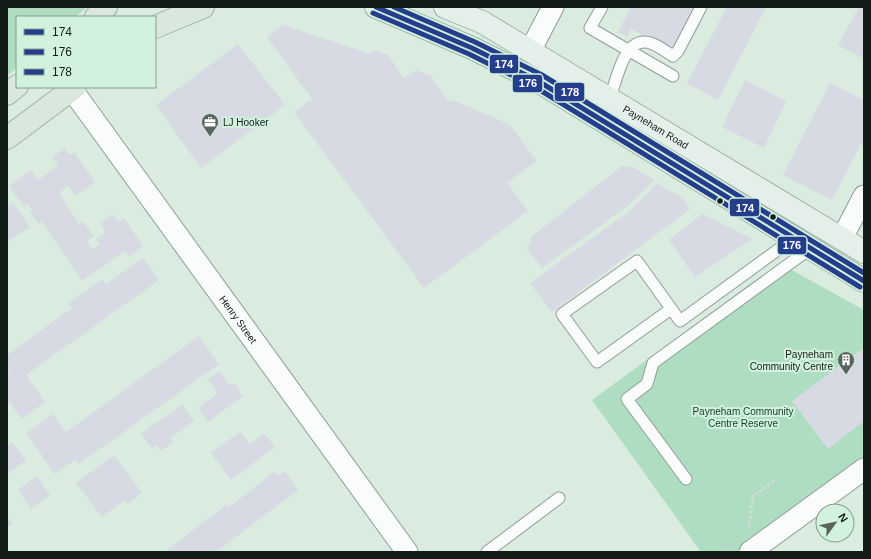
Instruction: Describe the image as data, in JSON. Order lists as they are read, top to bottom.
{
  "streets": {
    "main road": ["Payneham Road"],
    "street": ["Henry Street"]
  },
  "parks": ["Payneham Community Centre Reserve"],
  "places": {
    "office": ["LJ Hooker"],
    "building": ["Payneham Community Centre"]
  },
  "lines": ["transit line 174", "transit line 178", "transit line 176"],
  "legend": ["174", "176", "178"],
  "north": "top right"
}
